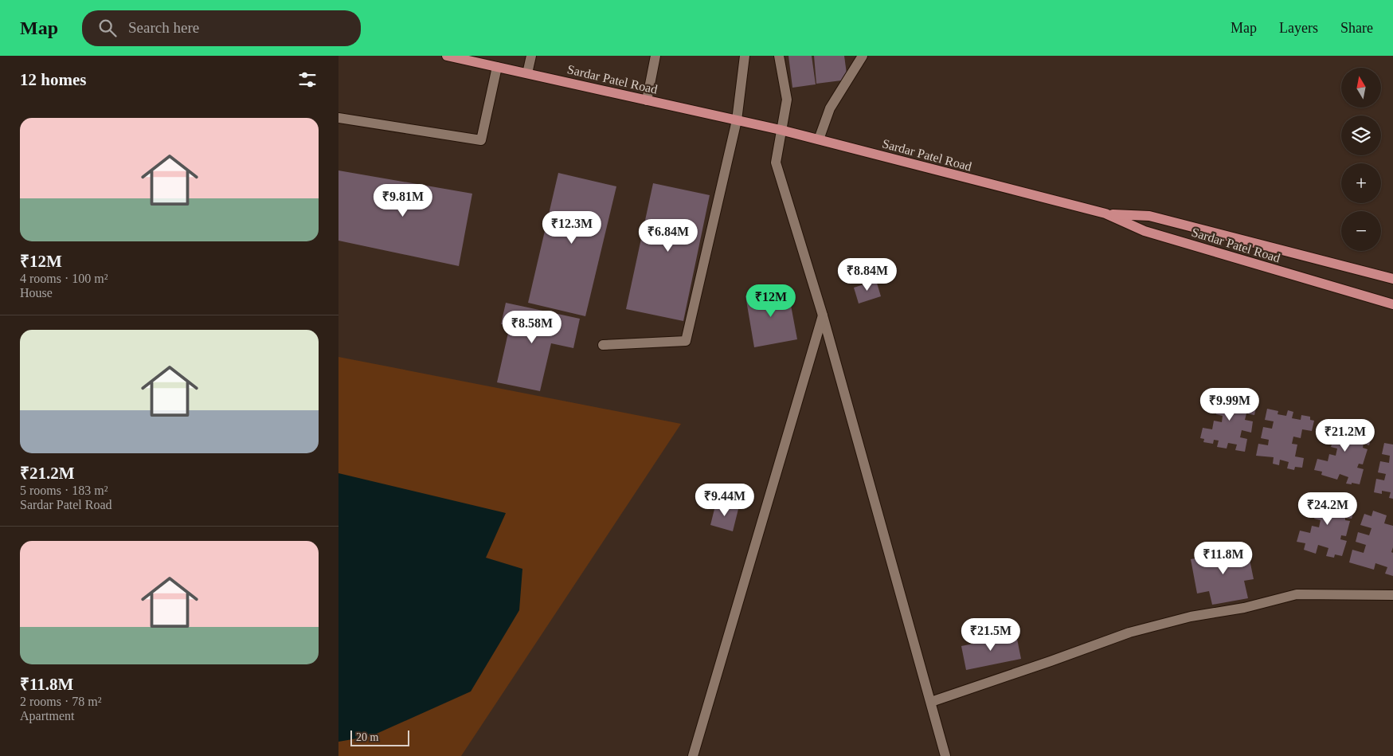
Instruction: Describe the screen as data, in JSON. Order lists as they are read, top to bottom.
{
  "streets": {
    "main road": ["Sardar Patel Road"]
  },
  "scale_bar": "20 m",
  "north": "top",
  "page": {
    "header": "Map",
    "search": "Search here",
    "nav": ["Map", "Layers", "Share"],
    "heading": "12 homes",
    "map_buttons": ["+", "−"],
    "list": [
      {
        "name": "₹12M",
        "note": "4 rooms · 100 m² · House"
      },
      {
        "name": "₹21.2M",
        "note": "5 rooms · 183 m² · Sardar Patel Road"
      },
      {
        "name": "₹11.8M",
        "note": "2 rooms · 78 m² · Apartment"
      }
    ],
    "price": [
      "₹9.81M",
      "₹12.3M",
      "₹6.84M",
      "₹8.84M",
      "₹12M",
      "₹8.58M",
      "₹9.99M",
      "₹21.2M",
      "₹9.44M",
      "₹24.2M",
      "₹11.8M",
      "₹21.5M"
    ],
    "scale": "20 m"
  }
}
